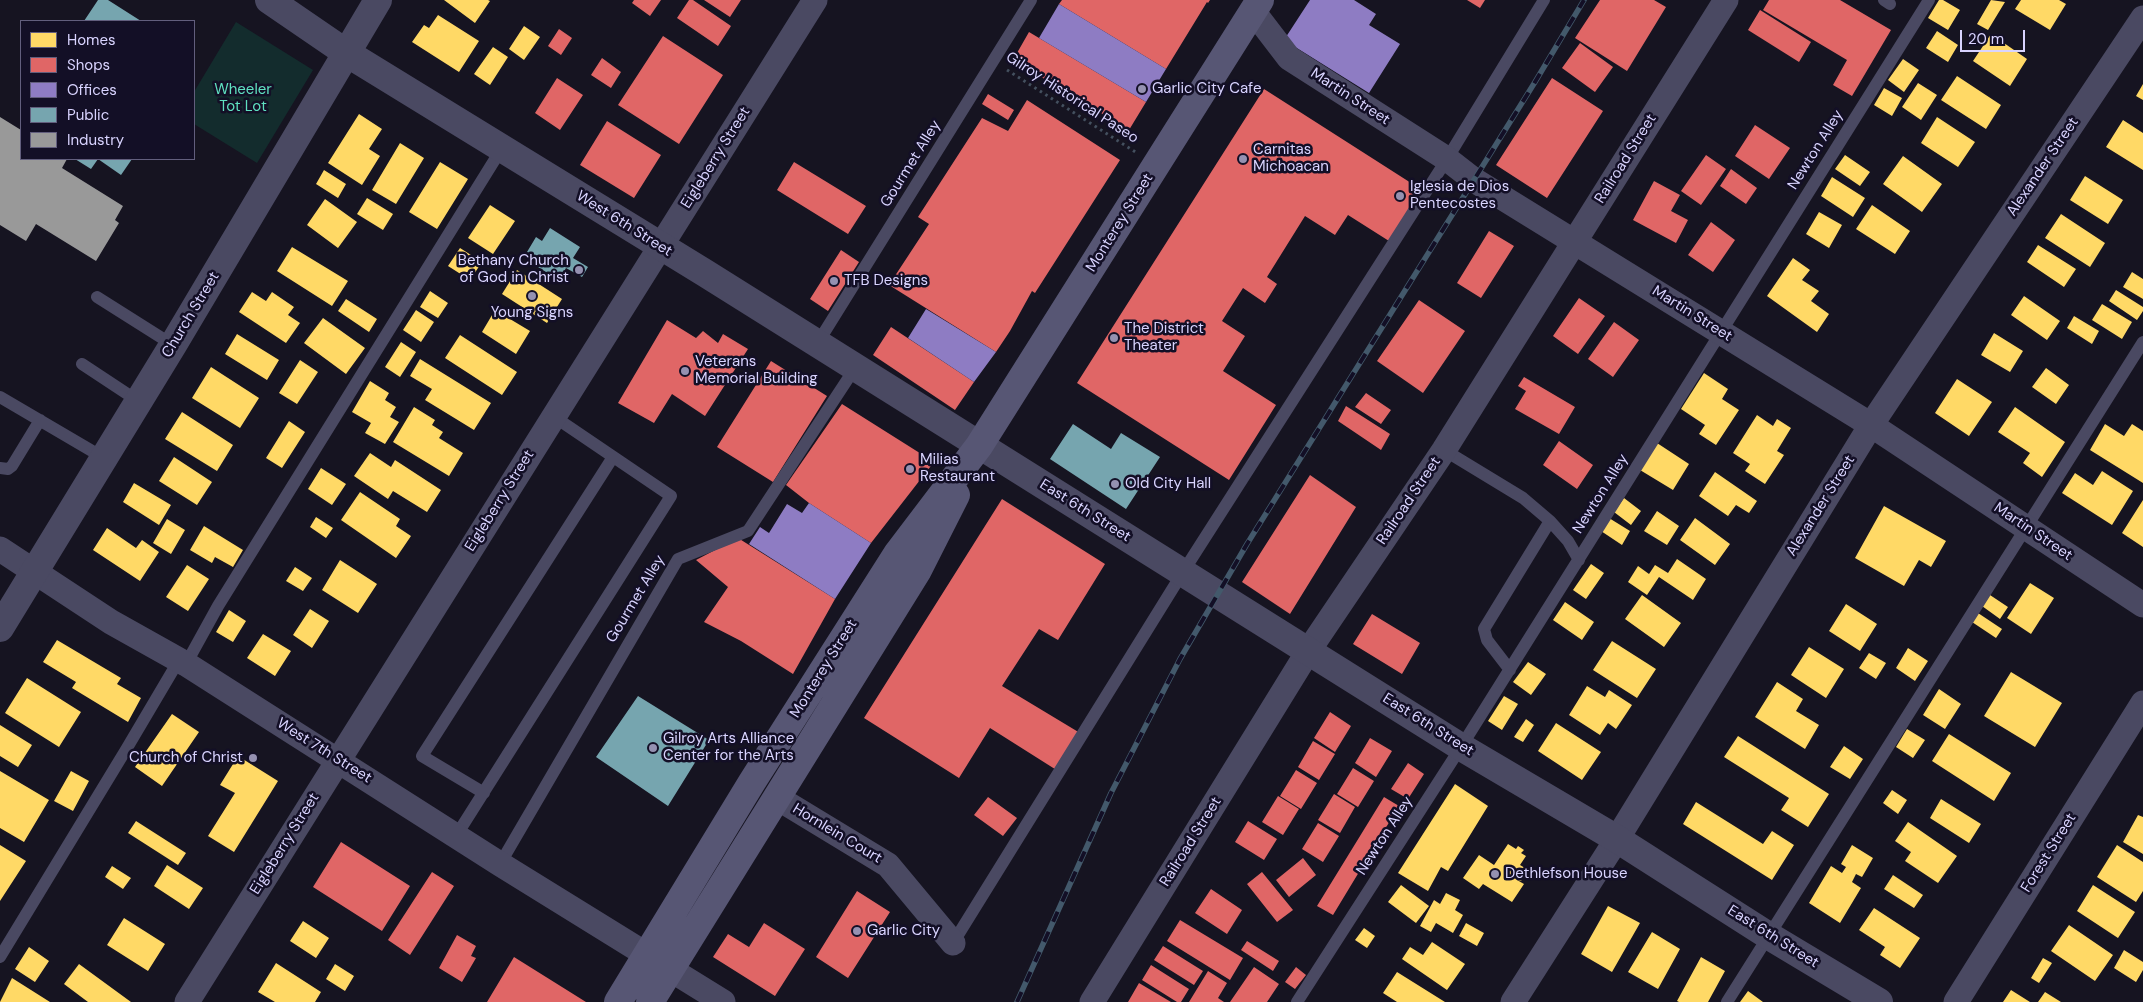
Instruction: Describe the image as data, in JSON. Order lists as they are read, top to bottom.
{
  "streets": {
    "main road": ["Monterey Street"],
    "street": [
      "Martin Street",
      "Eigleberry Street",
      "Railroad Street",
      "Alexander Street",
      "West 6th Street",
      "Church Street",
      "East 6th Street",
      "West 7th Street",
      "Hornlein Court",
      "Forest Street"
    ],
    "lane": ["Newton Alley", "Gourmet Alley"],
    "path": ["Gilroy Historical Paseo"]
  },
  "crossings": [
    ["Martin Street", "Newton Alley"],
    ["Martin Street", "Railroad Street"],
    ["Martin Street", "Alexander Street"],
    ["Martin Street", "Monterey Street"],
    ["Gilroy Historical Paseo", "Gourmet Alley"],
    ["Newton Alley", "East 6th Street"],
    ["Eigleberry Street", "West 6th Street"],
    ["Eigleberry Street", "West 7th Street"],
    ["Railroad Street", "East 6th Street"],
    ["Gourmet Alley", "West 6th Street"],
    ["Gourmet Alley", "West 7th Street"],
    ["Alexander Street", "East 6th Street"],
    ["Monterey Street", "West 6th Street"],
    ["Monterey Street", "East 6th Street"],
    ["Monterey Street", "West 7th Street"],
    ["Monterey Street", "Hornlein Court"],
    ["West 6th Street", "Church Street"],
    ["West 6th Street", "East 6th Street"],
    ["Church Street", "West 7th Street"]
  ],
  "parks": ["Wheeler Tot Lot"],
  "places": [
    "Garlic City Cafe",
    "Carnitas Michoacan",
    "Iglesia de Dios Pentecostes",
    "Bethany Church of God in Christ",
    "TFB Designs",
    "Young Signs",
    "The District Theater",
    "Veterans Memorial Building",
    "Milias Restaurant",
    "Old City Hall",
    "Gilroy Arts Alliance Center for the Arts",
    "Church of Christ",
    "Dethlefson House",
    "Garlic City"
  ],
  "legend": [
    "Homes",
    "Shops",
    "Offices",
    "Public",
    "Industry"
  ],
  "scale_bar": "20 m"
}
